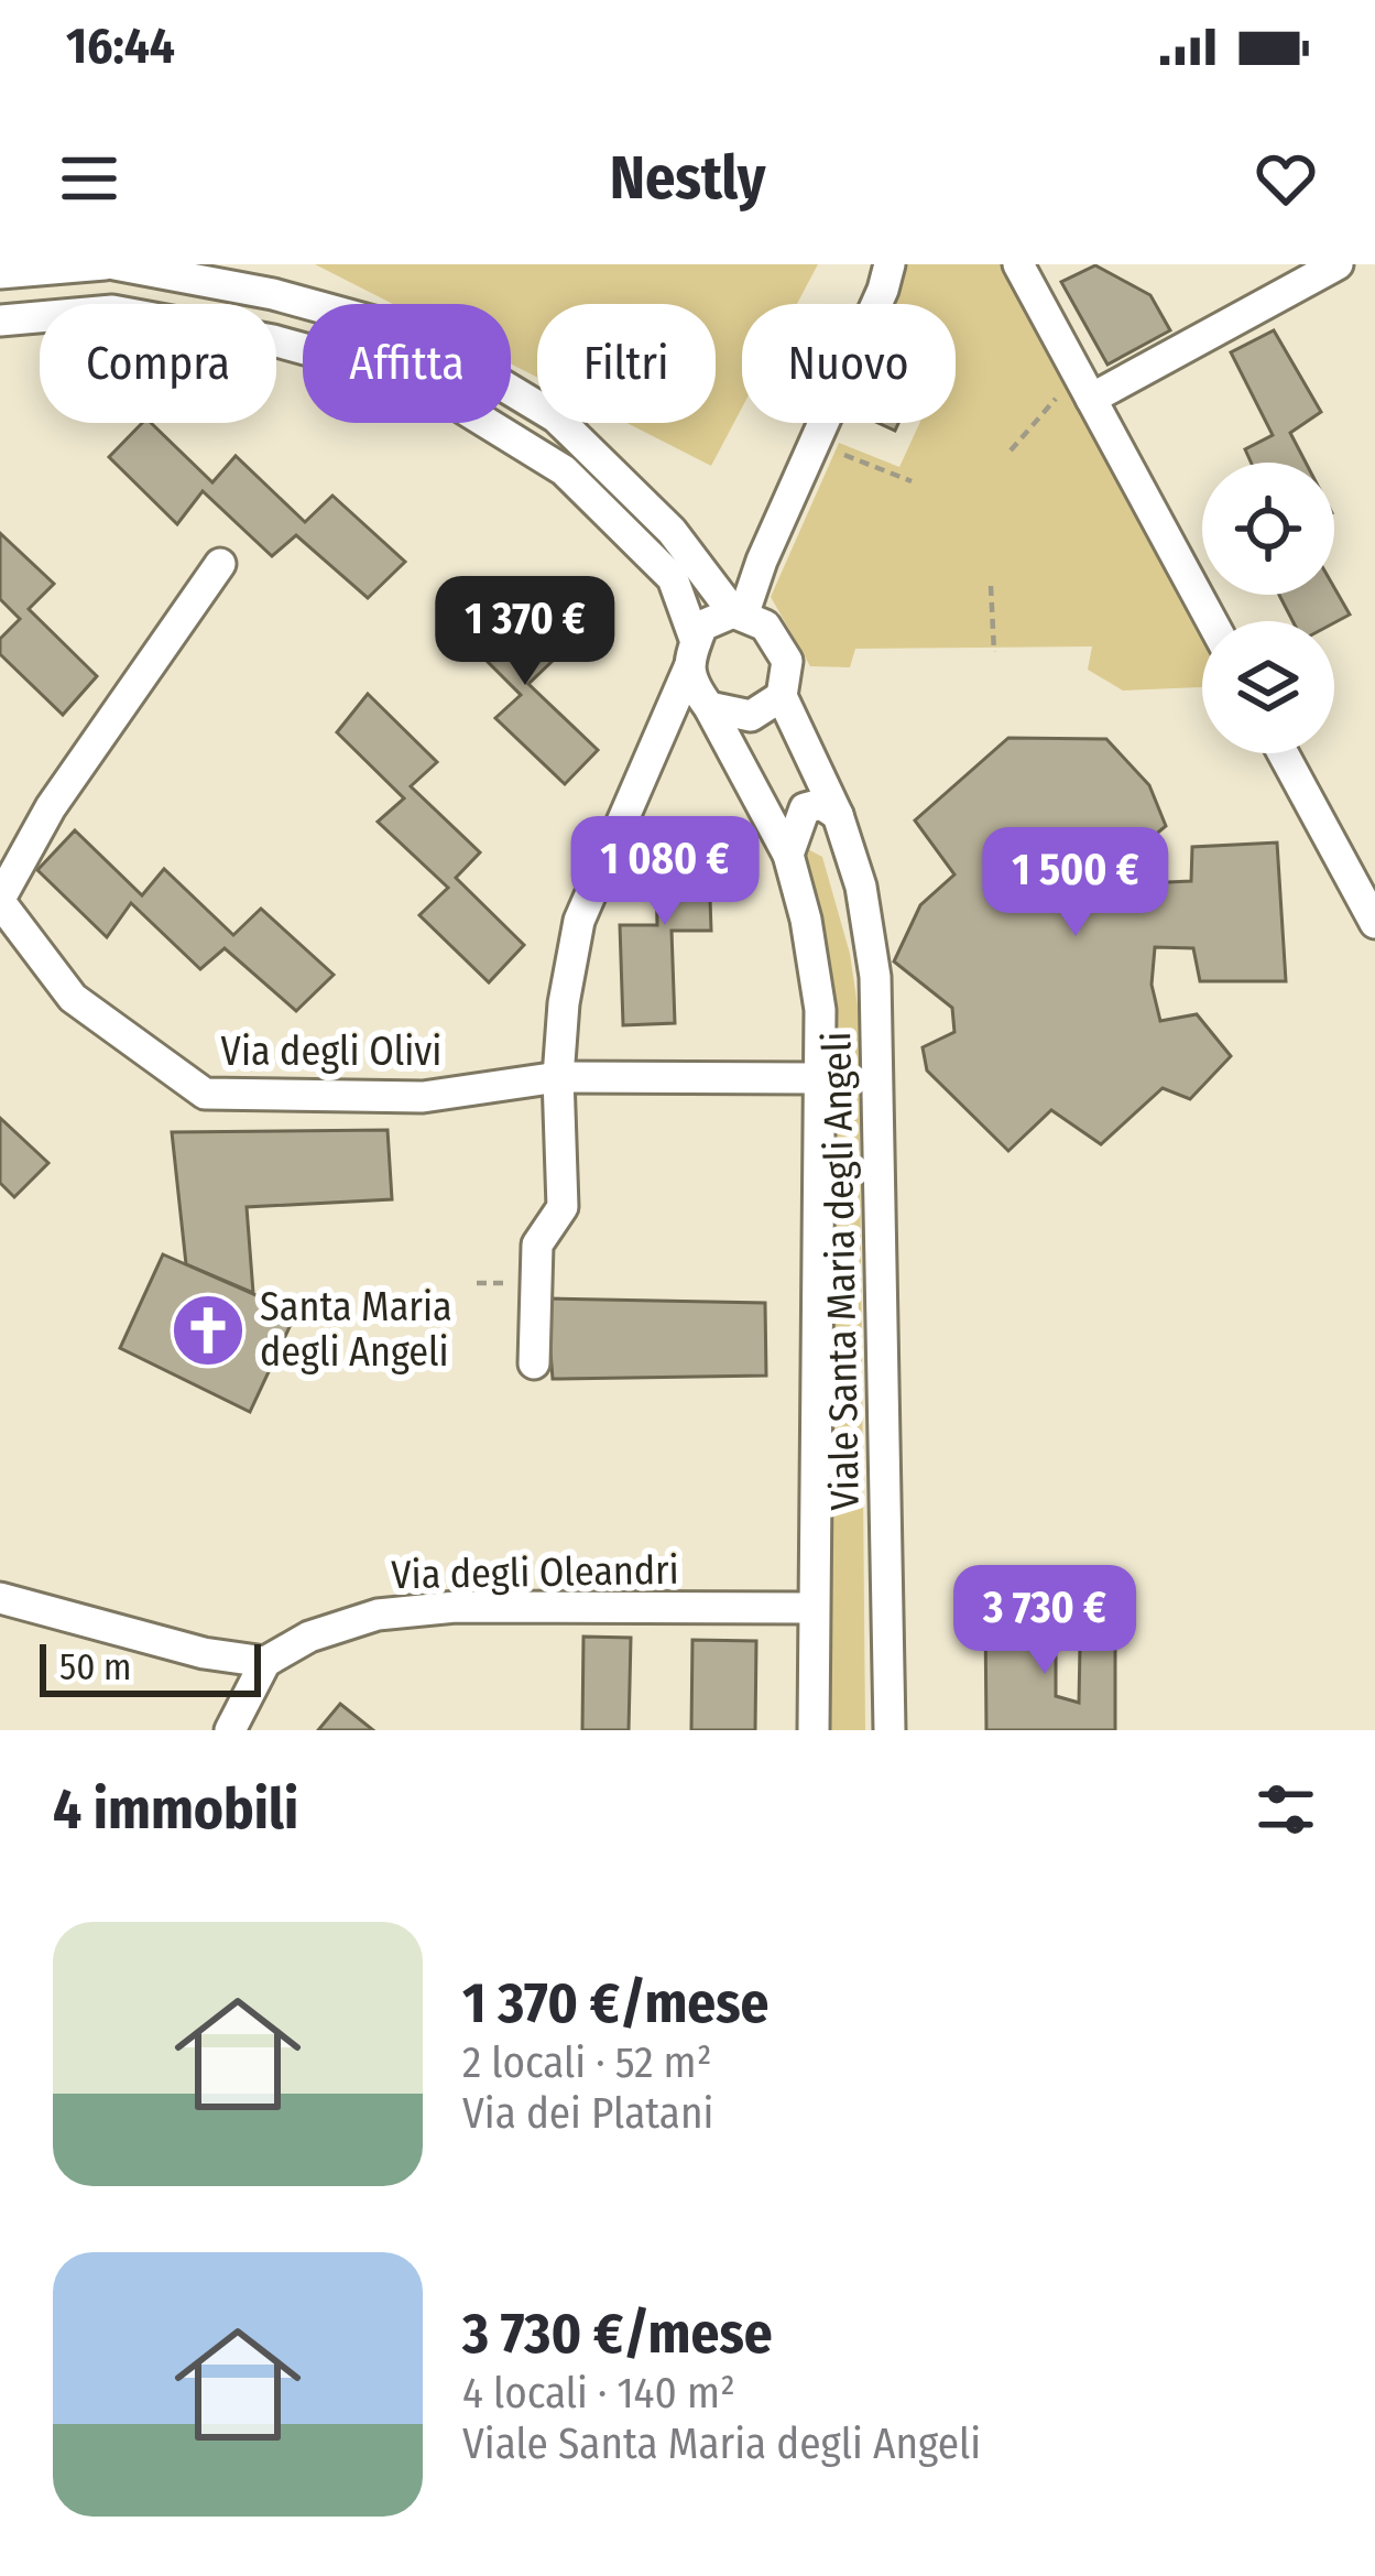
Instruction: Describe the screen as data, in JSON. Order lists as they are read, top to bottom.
{
  "streets": {
    "street": ["Via degli Olivi", "Viale Santa Maria degli Angeli", "Via degli Oleandri"]
  },
  "crossings": [
    ["Via degli Olivi", "Viale Santa Maria degli Angeli"],
    ["Viale Santa Maria degli Angeli", "Via degli Oleandri"]
  ],
  "places": {
    "church": ["Santa Maria degli Angeli"]
  },
  "scale_bar": "50 m",
  "page": {
    "status": "16:44",
    "header": "Nestly",
    "chip": [
      "Compra",
      "Affitta",
      "Filtri",
      "Nuovo"
    ],
    "price": [
      "1 370 €",
      "1 080 €",
      "1 500 €",
      "3 730 €"
    ],
    "scale": "50 m",
    "heading": "4 immobili",
    "list": [
      {
        "name": "1 370 €/mese",
        "note": "2 locali · 52 m² · Via dei Platani"
      },
      {
        "name": "3 730 €/mese",
        "note": "4 locali · 140 m² · Viale Santa Maria degli Angeli"
      }
    ]
  }
}
